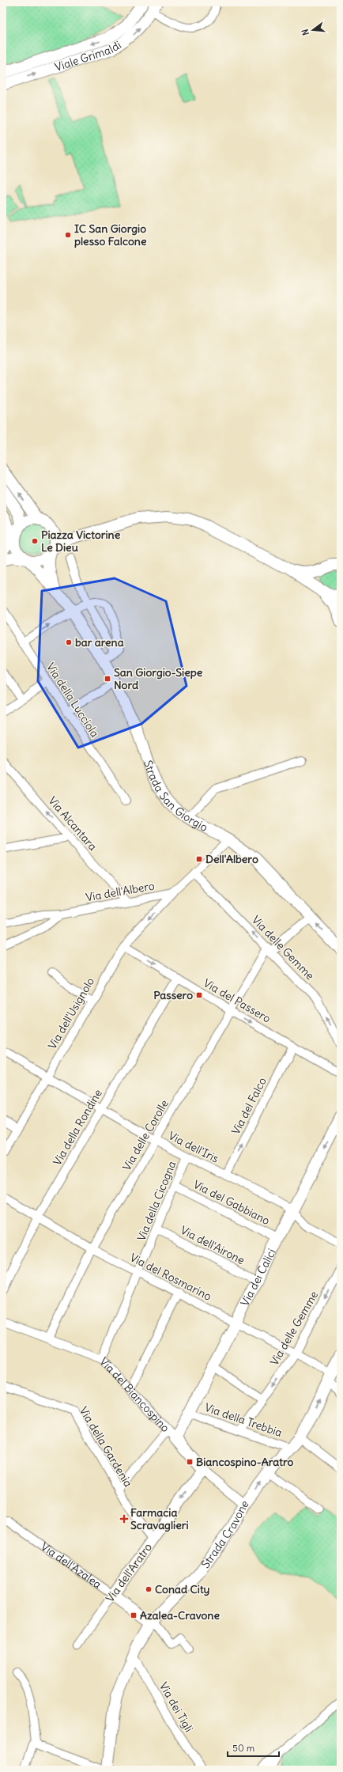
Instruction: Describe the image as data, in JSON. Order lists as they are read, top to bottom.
{
  "streets": {
    "street": [
      "Viale Grimaldi",
      "Via della Lucciola",
      "Strada San Giorgio",
      "Via Alcantara",
      "Via dell'Albero",
      "Via delle Gemme",
      "Via del Passero",
      "Via dell'Usignolo",
      "Via del Falco",
      "Via della Rondine",
      "Via delle Corolle",
      "Via dell'Iris",
      "Via della Cicogna",
      "Via del Gabbiano",
      "Via dell'Airone",
      "Via del Rosmarino",
      "Via dei Calici",
      "Via del Biancospino",
      "Via della Trebbia",
      "Via della Gardenia",
      "Strada Cravone",
      "Via dell'Azalea",
      "Via dell'Aratro",
      "Via dei Tigli"
    ]
  },
  "crossings": [
    ["Strada San Giorgio", "Via delle Corolle"],
    ["Via Alcantara", "Via dell'Albero"],
    ["Via dell'Albero", "Via dell'Usignolo"],
    ["Via delle Gemme", "Via delle Corolle"],
    ["Via delle Gemme", "Via del Rosmarino"],
    ["Via delle Gemme", "Via della Trebbia"],
    ["Via del Passero", "Via dell'Usignolo"],
    ["Via del Passero", "Via del Falco"],
    ["Via del Passero", "Via della Rondine"],
    ["Via del Passero", "Via delle Corolle"],
    ["Via dell'Usignolo", "Via dell'Iris"],
    ["Via del Falco", "Via dell'Iris"],
    ["Via della Rondine", "Via dell'Iris"],
    ["Via della Rondine", "Via del Rosmarino"],
    ["Via delle Corolle", "Via dell'Iris"],
    ["Via delle Corolle", "Via del Rosmarino"],
    ["Via delle Corolle", "Via del Biancospino"],
    ["Via dell'Iris", "Via della Cicogna"],
    ["Via dell'Iris", "Via dei Calici"],
    ["Via della Cicogna", "Via del Gabbiano"],
    ["Via della Cicogna", "Via dell'Airone"],
    ["Via della Cicogna", "Via del Rosmarino"],
    ["Via della Cicogna", "Via del Biancospino"],
    ["Via del Gabbiano", "Via dei Calici"],
    ["Via dell'Airone", "Via dei Calici"],
    ["Via del Rosmarino", "Via dei Calici"],
    ["Via del Rosmarino", "Strada Cravone"],
    ["Via dei Calici", "Via del Biancospino"],
    ["Via dei Calici", "Via della Trebbia"],
    ["Via del Biancospino", "Strada Cravone"],
    ["Via del Biancospino", "Via dell'Aratro"],
    ["Via della Trebbia", "Strada Cravone"],
    ["Via della Gardenia", "Via dell'Aratro"],
    ["Strada Cravone", "Via dell'Azalea"],
    ["Strada Cravone", "Via dei Tigli"],
    ["Via dell'Azalea", "Via dell'Aratro"]
  ],
  "one_way": ["Via Alcantara", "Via del Passero", "Via del Falco"],
  "places": {
    "other": [
      "IC San Giorgio plesso Falcone",
      "Piazza Victorine Le Dieu",
      "bar arena",
      "Conad City"
    ],
    "transit": [
      "San Giorgio-Siepe Nord",
      "Dell'Albero",
      "Passero",
      "Biancospino-Aratro",
      "Azalea-Cravone"
    ],
    "health": ["Farmacia Scravaglieri"]
  },
  "scale_bar": "50 m",
  "north": "left"
}
